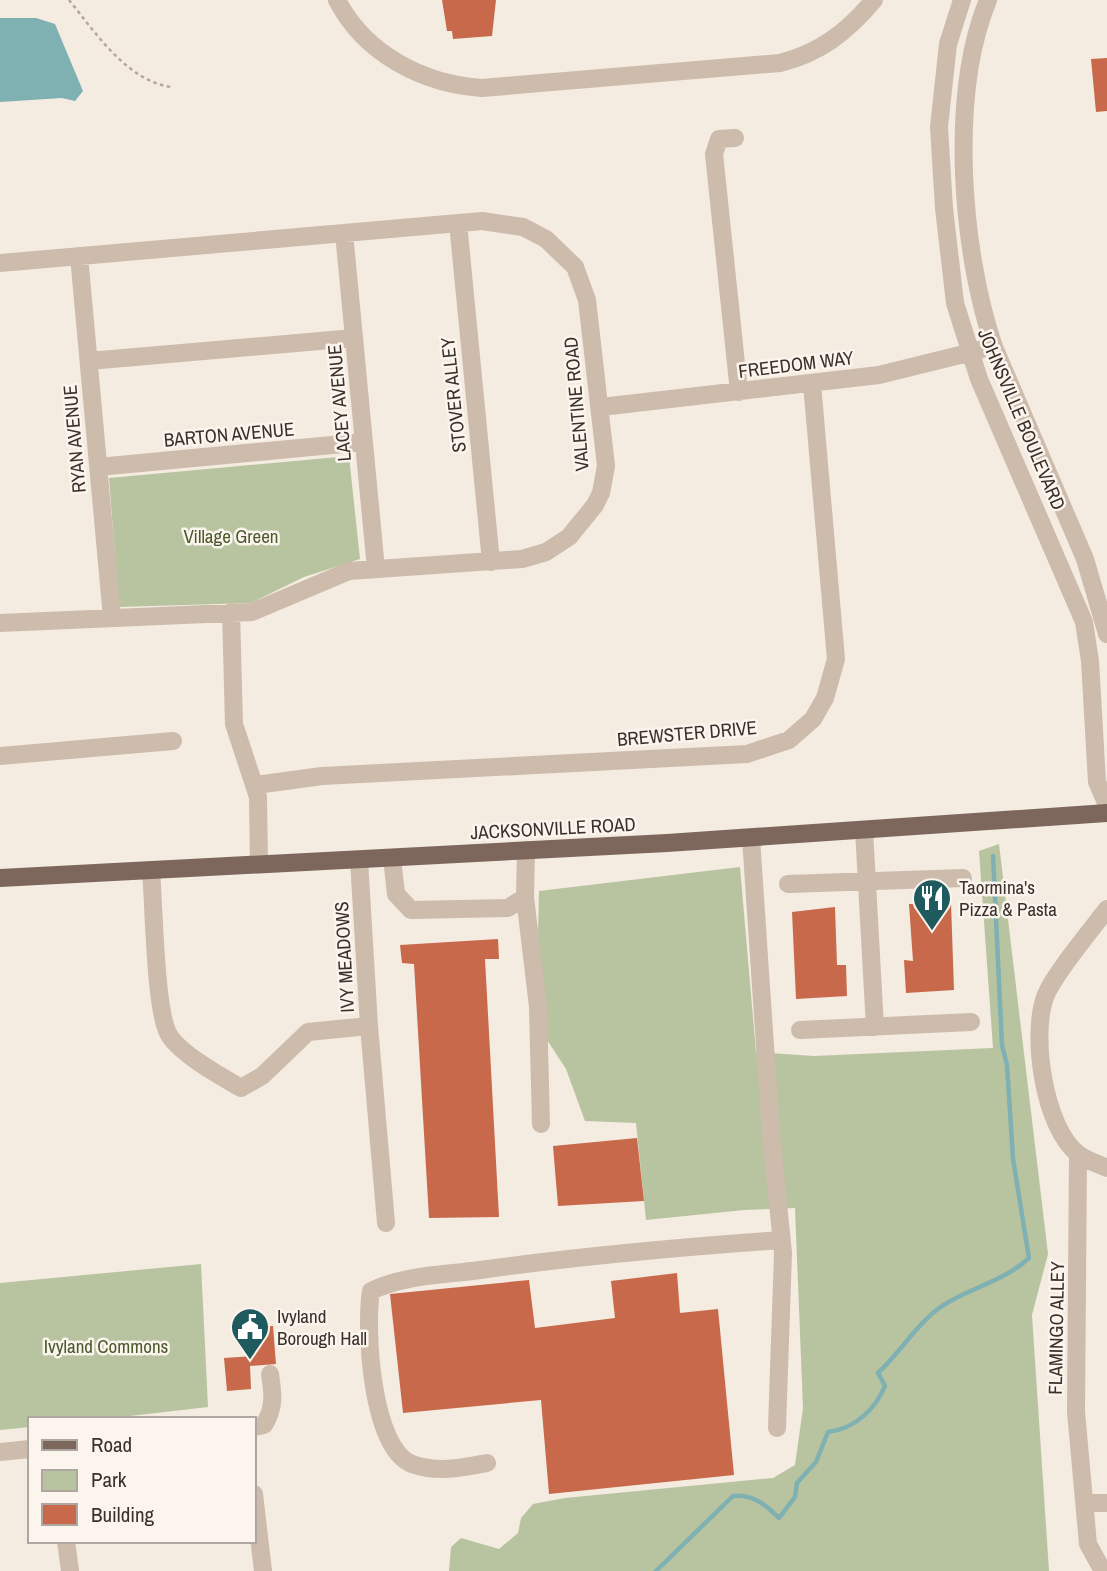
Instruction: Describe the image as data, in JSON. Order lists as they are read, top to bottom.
{
  "streets": {
    "main road": ["JACKSONVILLE ROAD"],
    "street": [
      "FREEDOM WAY",
      "STOVER ALLEY",
      "LACEY AVENUE",
      "VALENTINE ROAD",
      "JOHNSVILLE BOULEVARD",
      "BARTON AVENUE",
      "RYAN AVENUE",
      "BREWSTER DRIVE",
      "IVY MEADOWS",
      "FLAMINGO ALLEY"
    ]
  },
  "crossings": [
    ["FREEDOM WAY", "VALENTINE ROAD"],
    ["FREEDOM WAY", "JOHNSVILLE BOULEVARD"],
    ["FREEDOM WAY", "BREWSTER DRIVE"],
    ["STOVER ALLEY", "VALENTINE ROAD"],
    ["LACEY AVENUE", "VALENTINE ROAD"],
    ["LACEY AVENUE", "BARTON AVENUE"],
    ["VALENTINE ROAD", "RYAN AVENUE"],
    ["BARTON AVENUE", "RYAN AVENUE"],
    ["JACKSONVILLE ROAD", "IVY MEADOWS"]
  ],
  "parks": ["Village Green", "Ivyland Commons"],
  "places": {
    "restaurant": ["Taormina's Pizza & Pasta"],
    "public building": ["Ivyland Borough Hall"]
  },
  "legend": ["Road", "Park", "Building"]
}
